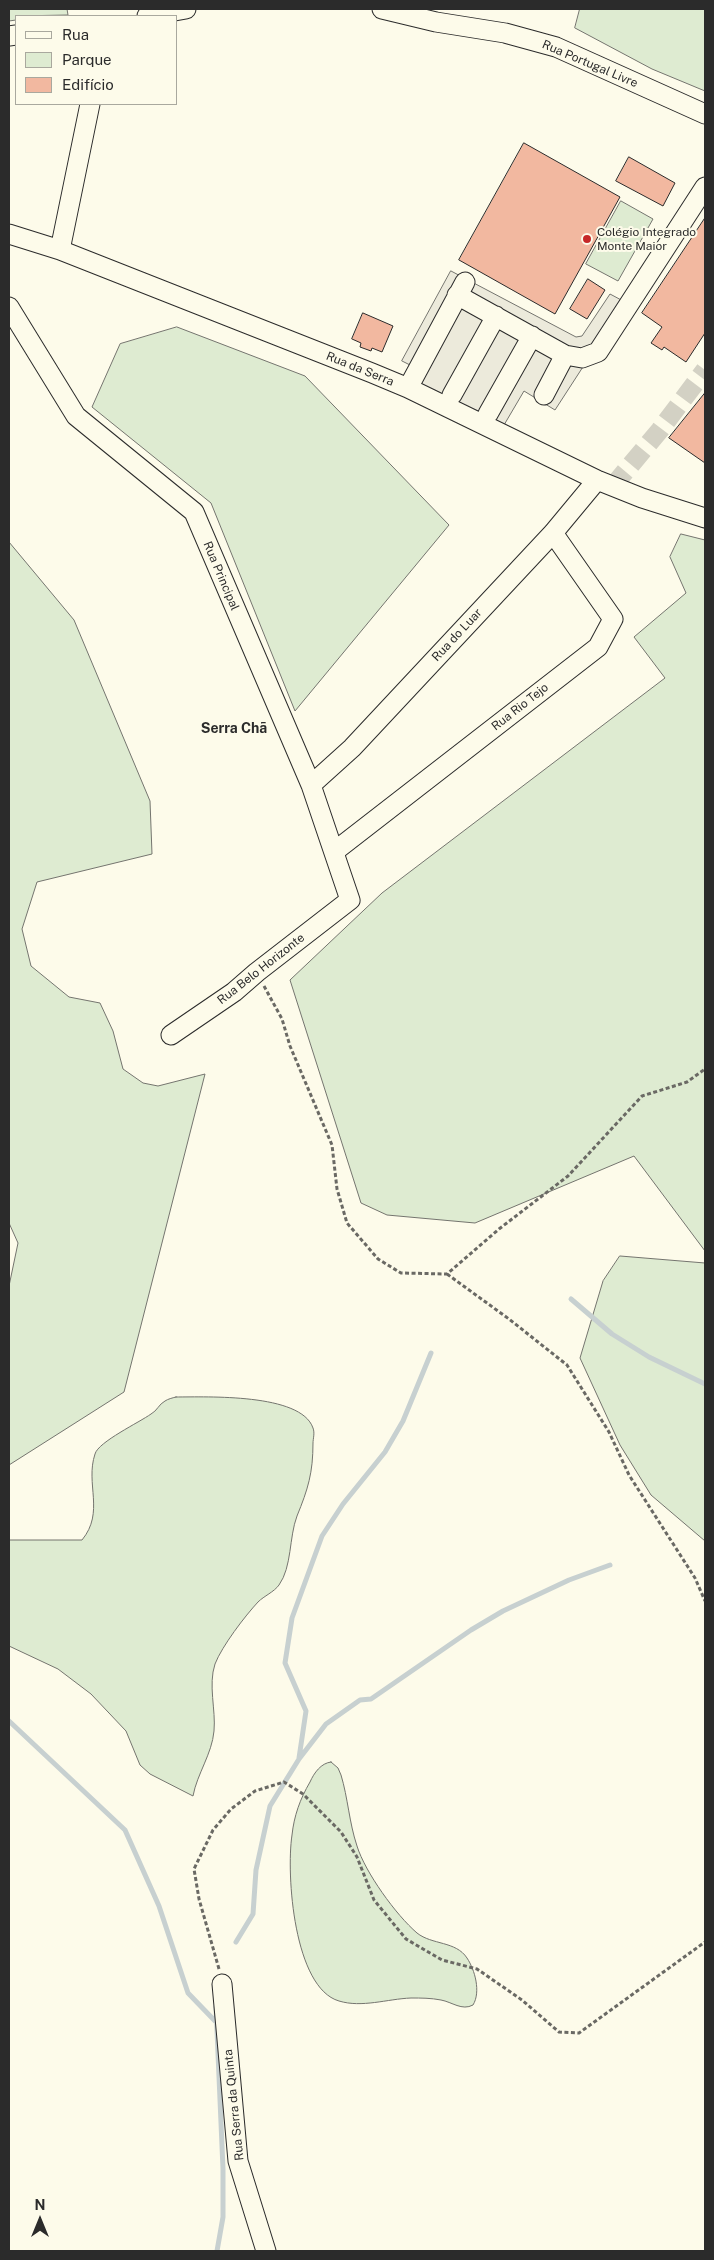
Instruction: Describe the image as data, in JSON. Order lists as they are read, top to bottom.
{
  "streets": {
    "street": [
      "Rua Portugal Livre",
      "Rua da Serra",
      "Rua Principal",
      "Rua do Luar",
      "Rua Rio Tejo",
      "Rua Belo Horizonte",
      "Rua Serra da Quinta"
    ]
  },
  "crossings": [
    ["Rua da Serra", "Rua do Luar"],
    ["Rua Principal", "Rua do Luar"],
    ["Rua Principal", "Rua Rio Tejo"],
    ["Rua Principal", "Rua Belo Horizonte"],
    ["Rua do Luar", "Rua Rio Tejo"]
  ],
  "districts": ["Serra Chã"],
  "places": ["Colégio Integrado Monte Maior"],
  "legend": ["Rua", "Parque", "Edifício"],
  "north": "top"
}
